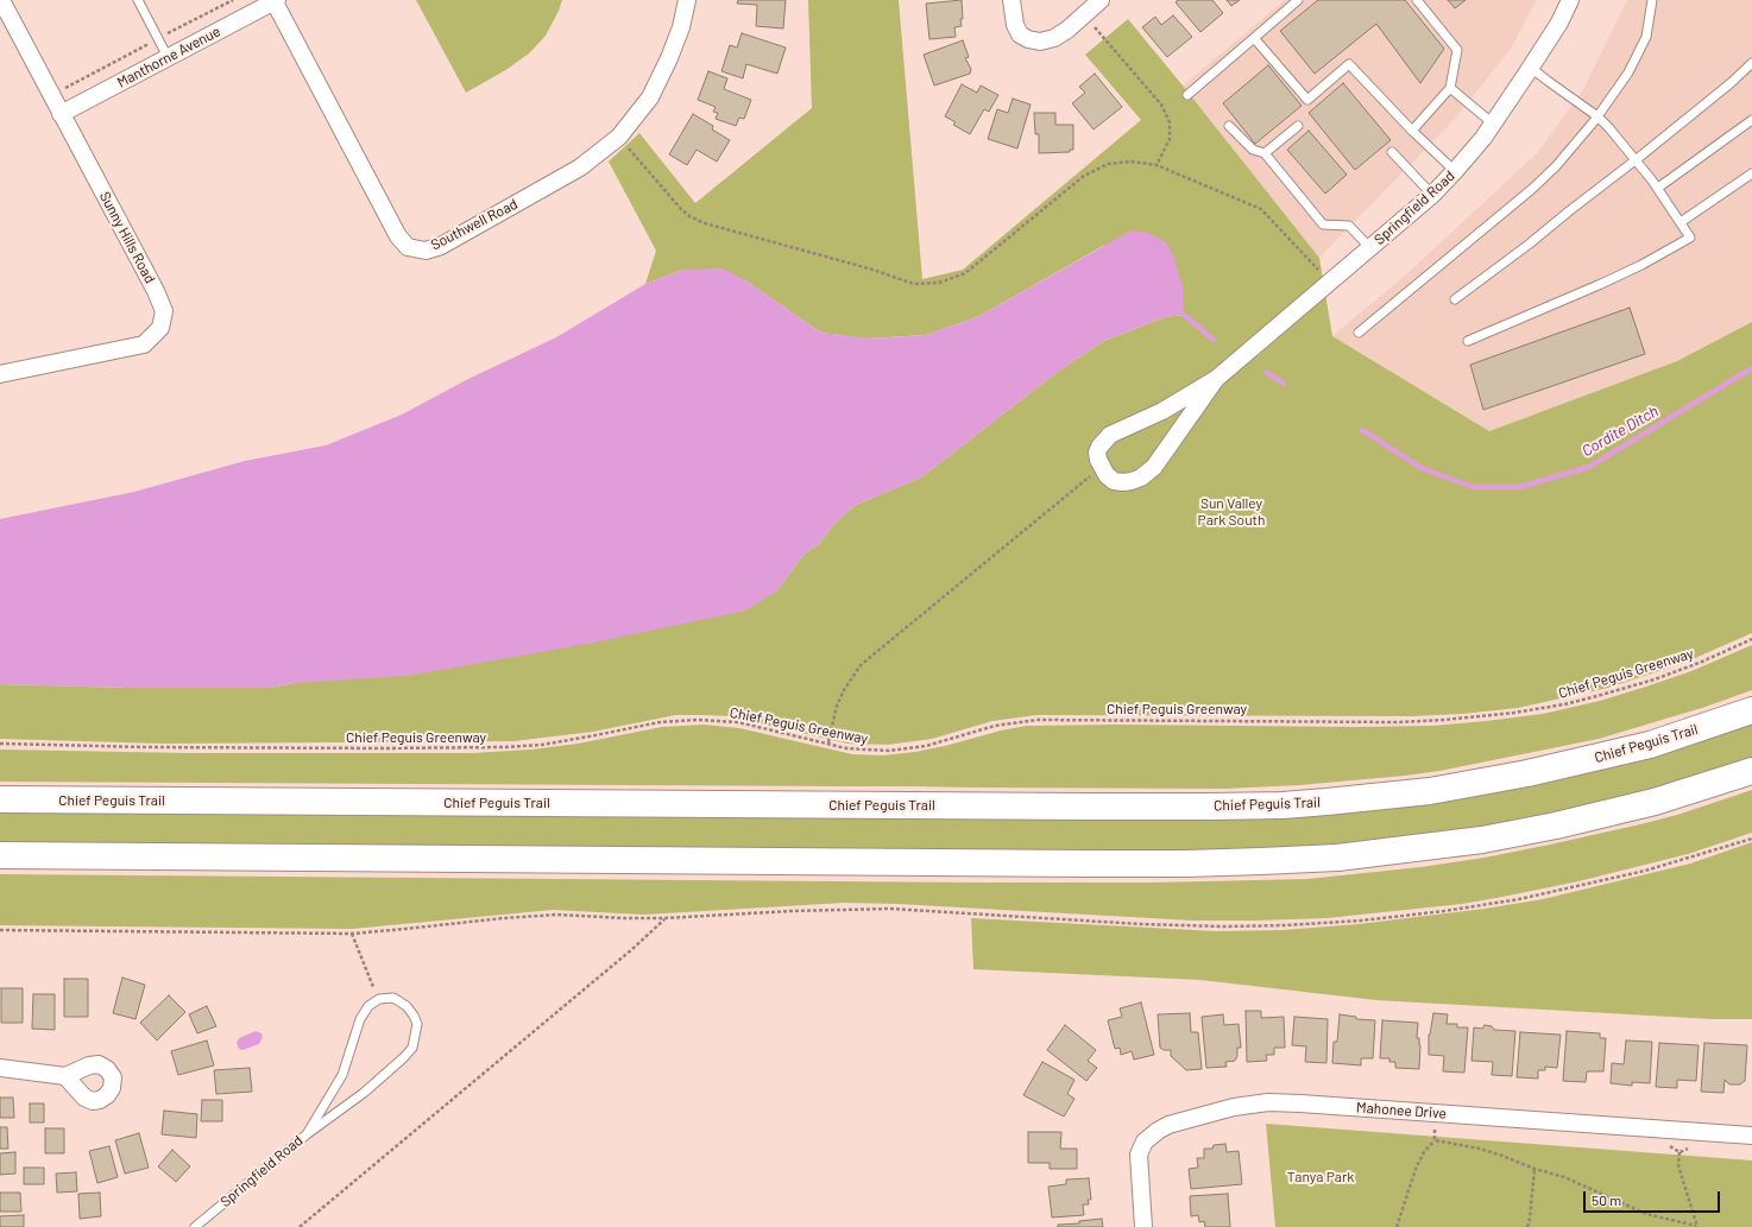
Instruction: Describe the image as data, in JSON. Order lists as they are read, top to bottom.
{
  "streets": {
    "main road": ["Chief Peguis Trail"],
    "street": [
      "Manthorne Avenue",
      "Springfield Road",
      "Southwell Road",
      "Sunny Hills Road",
      "Mahonee Drive"
    ],
    "path": ["Chief Peguis Greenway"]
  },
  "crossings": [
    ["Manthorne Avenue", "Southwell Road"],
    ["Manthorne Avenue", "Sunny Hills Road"]
  ],
  "water": ["Cordite Ditch"],
  "parks": ["Sun Valley Park South", "Tanya Park"],
  "scale_bar": "50 m"
}
